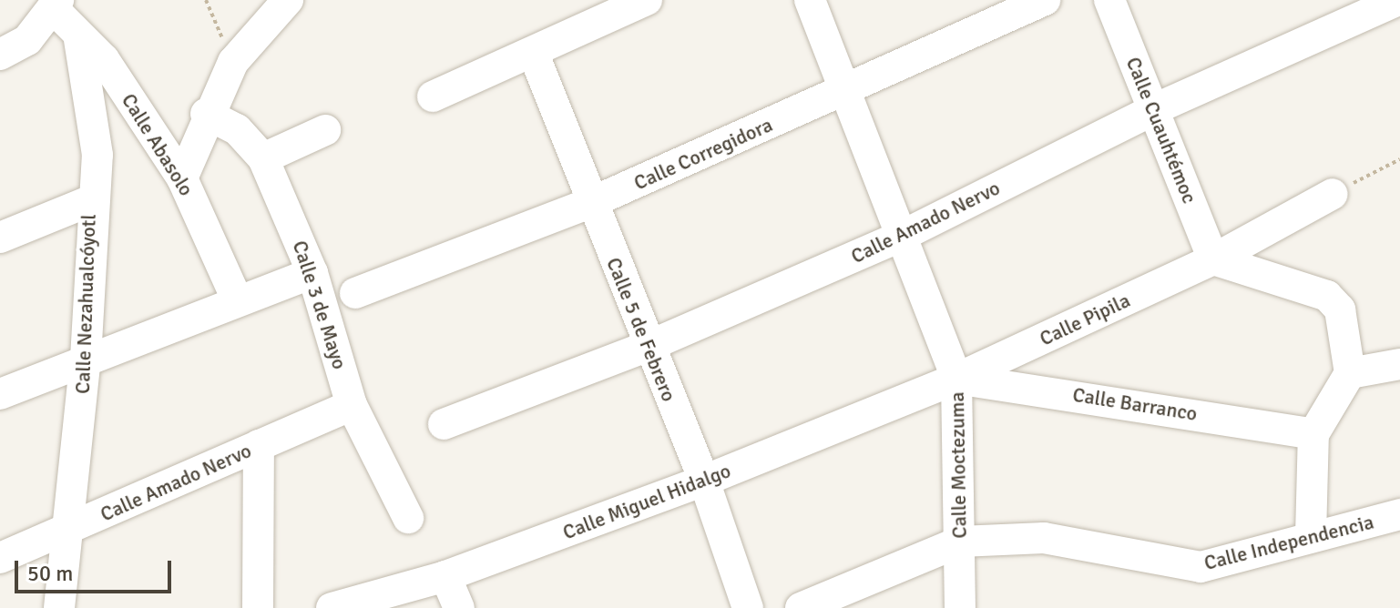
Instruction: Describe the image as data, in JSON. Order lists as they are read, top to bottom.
{
  "streets": {
    "street": [
      "Calle Cuauhtémoc",
      "Calle Abasolo",
      "Calle Corregidora",
      "Calle Amado Nervo",
      "Calle Nezahualcóyotl",
      "Calle 3 de Mayo",
      "Calle Pipila",
      "Calle 5 de Febrero",
      "Calle Barranco",
      "Calle Moctezuma",
      "Calle Miguel Hidalgo",
      "Calle Independencia"
    ]
  },
  "crossings": [
    ["Calle Cuauhtémoc", "Calle Amado Nervo"],
    ["Calle Cuauhtémoc", "Calle Pipila"],
    ["Calle Abasolo", "Calle Nezahualcóyotl"],
    ["Calle Corregidora", "Calle 5 de Febrero"],
    ["Calle Corregidora", "Calle Moctezuma"],
    ["Calle Amado Nervo", "Calle Nezahualcóyotl"],
    ["Calle Amado Nervo", "Calle 3 de Mayo"],
    ["Calle Amado Nervo", "Calle 5 de Febrero"],
    ["Calle Amado Nervo", "Calle Moctezuma"],
    ["Calle Pipila", "Calle Barranco"],
    ["Calle Pipila", "Calle Moctezuma"],
    ["Calle Pipila", "Calle Miguel Hidalgo"],
    ["Calle 5 de Febrero", "Calle Miguel Hidalgo"],
    ["Calle Barranco", "Calle Moctezuma"],
    ["Calle Barranco", "Calle Miguel Hidalgo"],
    ["Calle Moctezuma", "Calle Miguel Hidalgo"],
    ["Calle Moctezuma", "Calle Independencia"]
  ],
  "scale_bar": "50 m"
}
